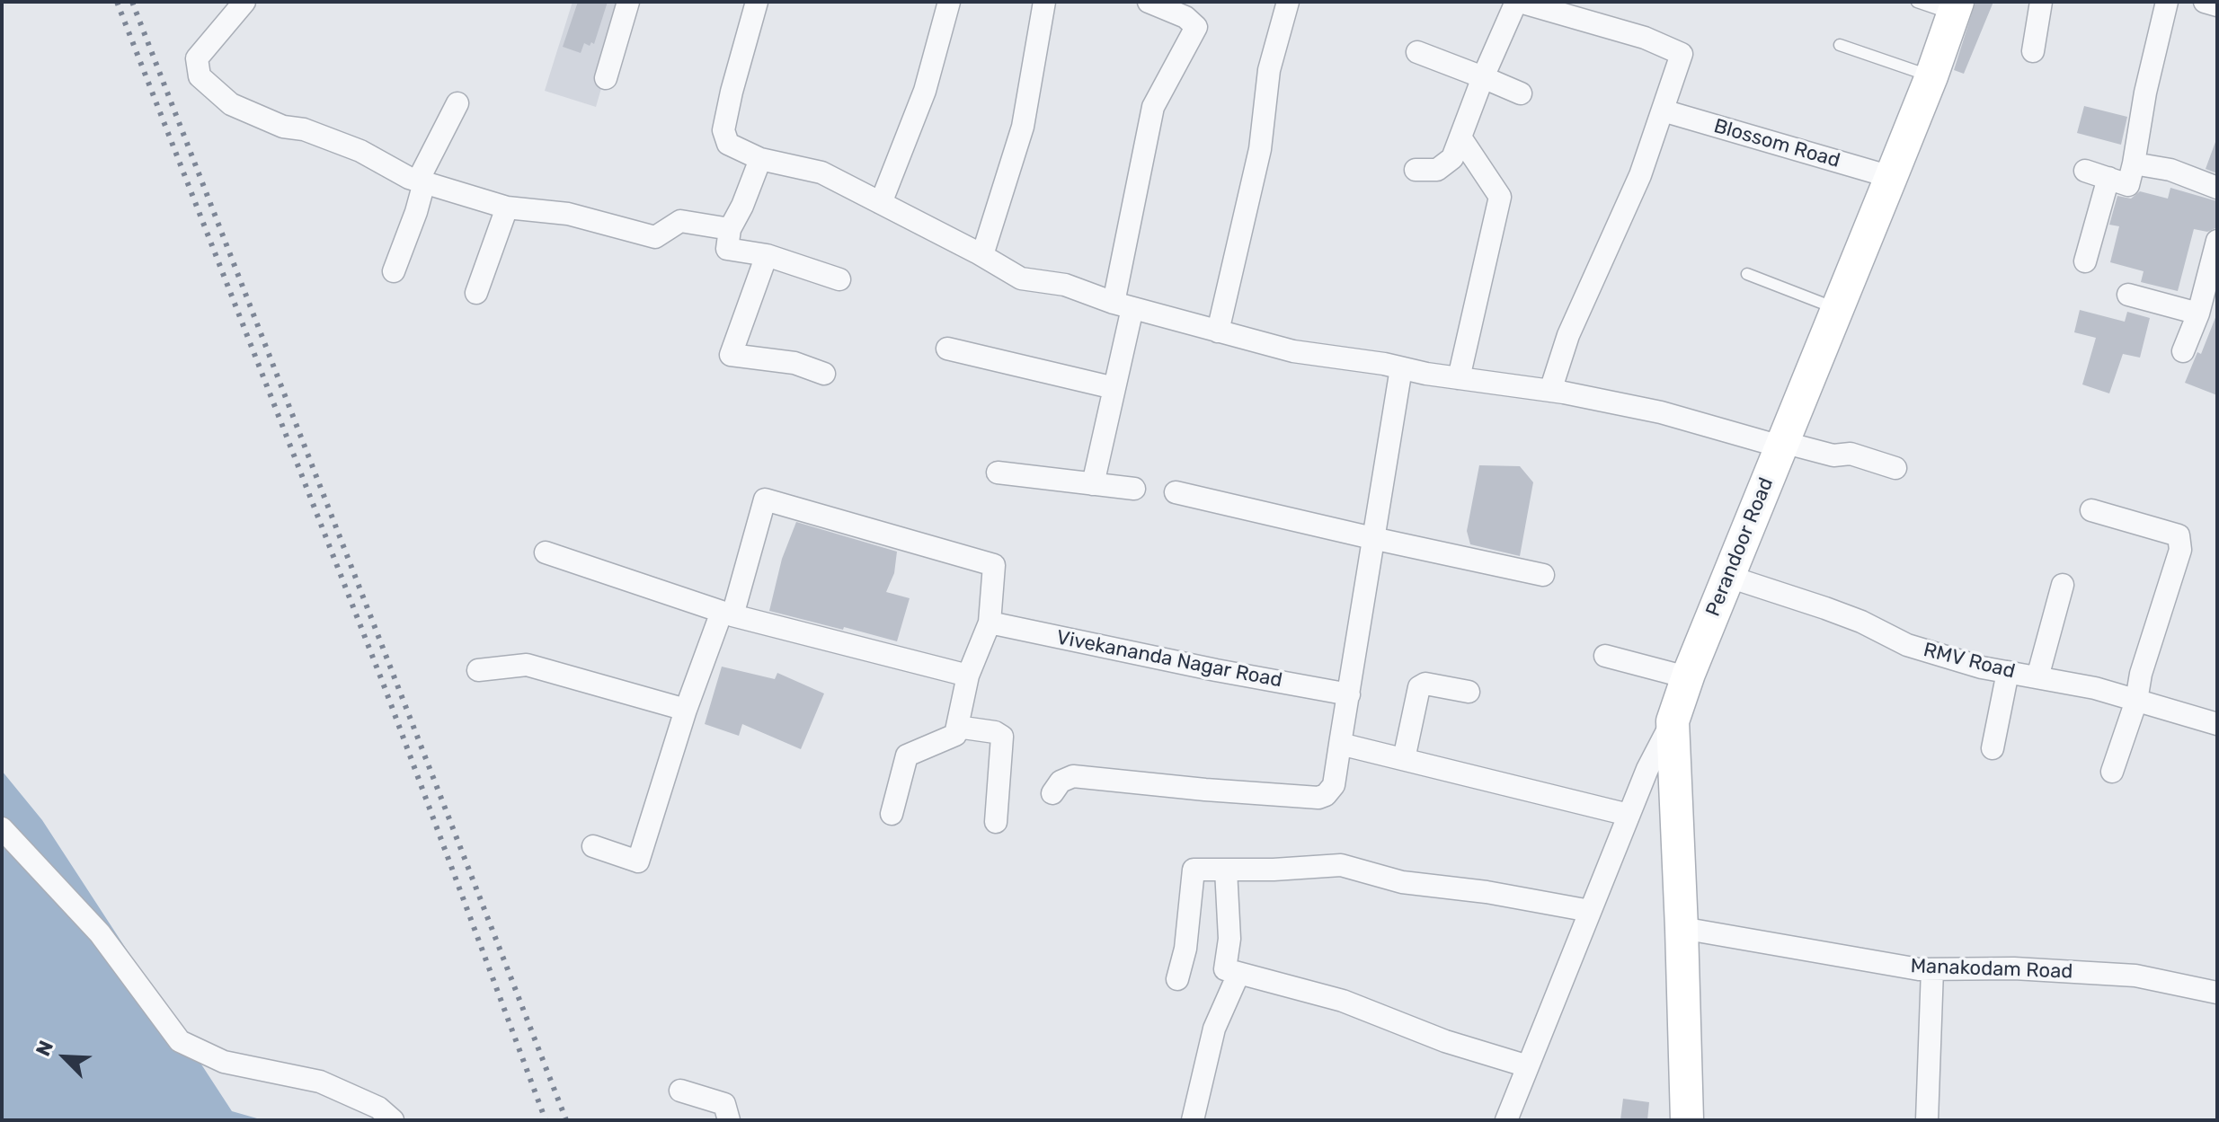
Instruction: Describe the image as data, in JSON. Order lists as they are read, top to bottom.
{
  "streets": {
    "main road": ["Perandoor Road"],
    "street": [
      "Blossom Road",
      "Vivekananda Nagar Road",
      "RMV Road",
      "Manakodam Road"
    ]
  },
  "crossings": [
    ["Blossom Road", "Perandoor Road"],
    ["Perandoor Road", "RMV Road"],
    ["Perandoor Road", "Manakodam Road"]
  ],
  "north": "top left"
}
